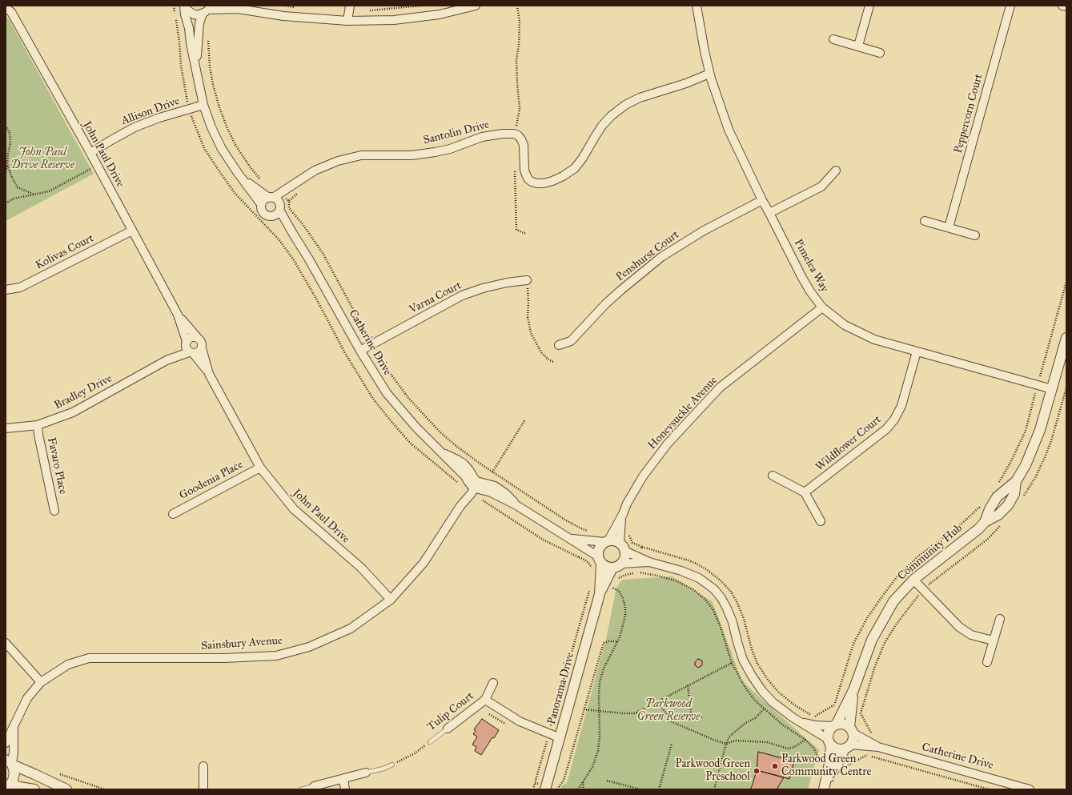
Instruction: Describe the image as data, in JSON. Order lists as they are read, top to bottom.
{
  "streets": {
    "street": [
      "Allison Drive",
      "Peppercorn Court",
      "Santolin Drive",
      "John Paul Drive",
      "Kolivas Court",
      "Penshurst Court",
      "Pimelea Way",
      "Varna Court",
      "Catherine Drive",
      "Bradley Drive",
      "Honeysuckle Avenue",
      "Wildflower Court",
      "Favaro Place",
      "Goodenia Place",
      "Community Hub",
      "Sainsbury Avenue",
      "Panorama Drive",
      "Tulip Court"
    ]
  },
  "crossings": [
    ["Allison Drive", "John Paul Drive"],
    ["Santolin Drive", "Catherine Drive"],
    ["John Paul Drive", "Kolivas Court"],
    ["John Paul Drive", "Bradley Drive"],
    ["John Paul Drive", "Goodenia Place"],
    ["John Paul Drive", "Sainsbury Avenue"],
    ["Penshurst Court", "Pimelea Way"],
    ["Pimelea Way", "Honeysuckle Avenue"],
    ["Pimelea Way", "Wildflower Court"],
    ["Pimelea Way", "Community Hub"],
    ["Varna Court", "Catherine Drive"],
    ["Catherine Drive", "Community Hub"],
    ["Catherine Drive", "Sainsbury Avenue"],
    ["Bradley Drive", "Favaro Place"],
    ["Honeysuckle Avenue", "Panorama Drive"],
    ["Panorama Drive", "Tulip Court"]
  ],
  "parks": ["John Paul Drive Reserve", "Parkwood Green Reserve"],
  "places": ["Parkwood Green Community Centre", "Parkwood Green Preschool"]
}
